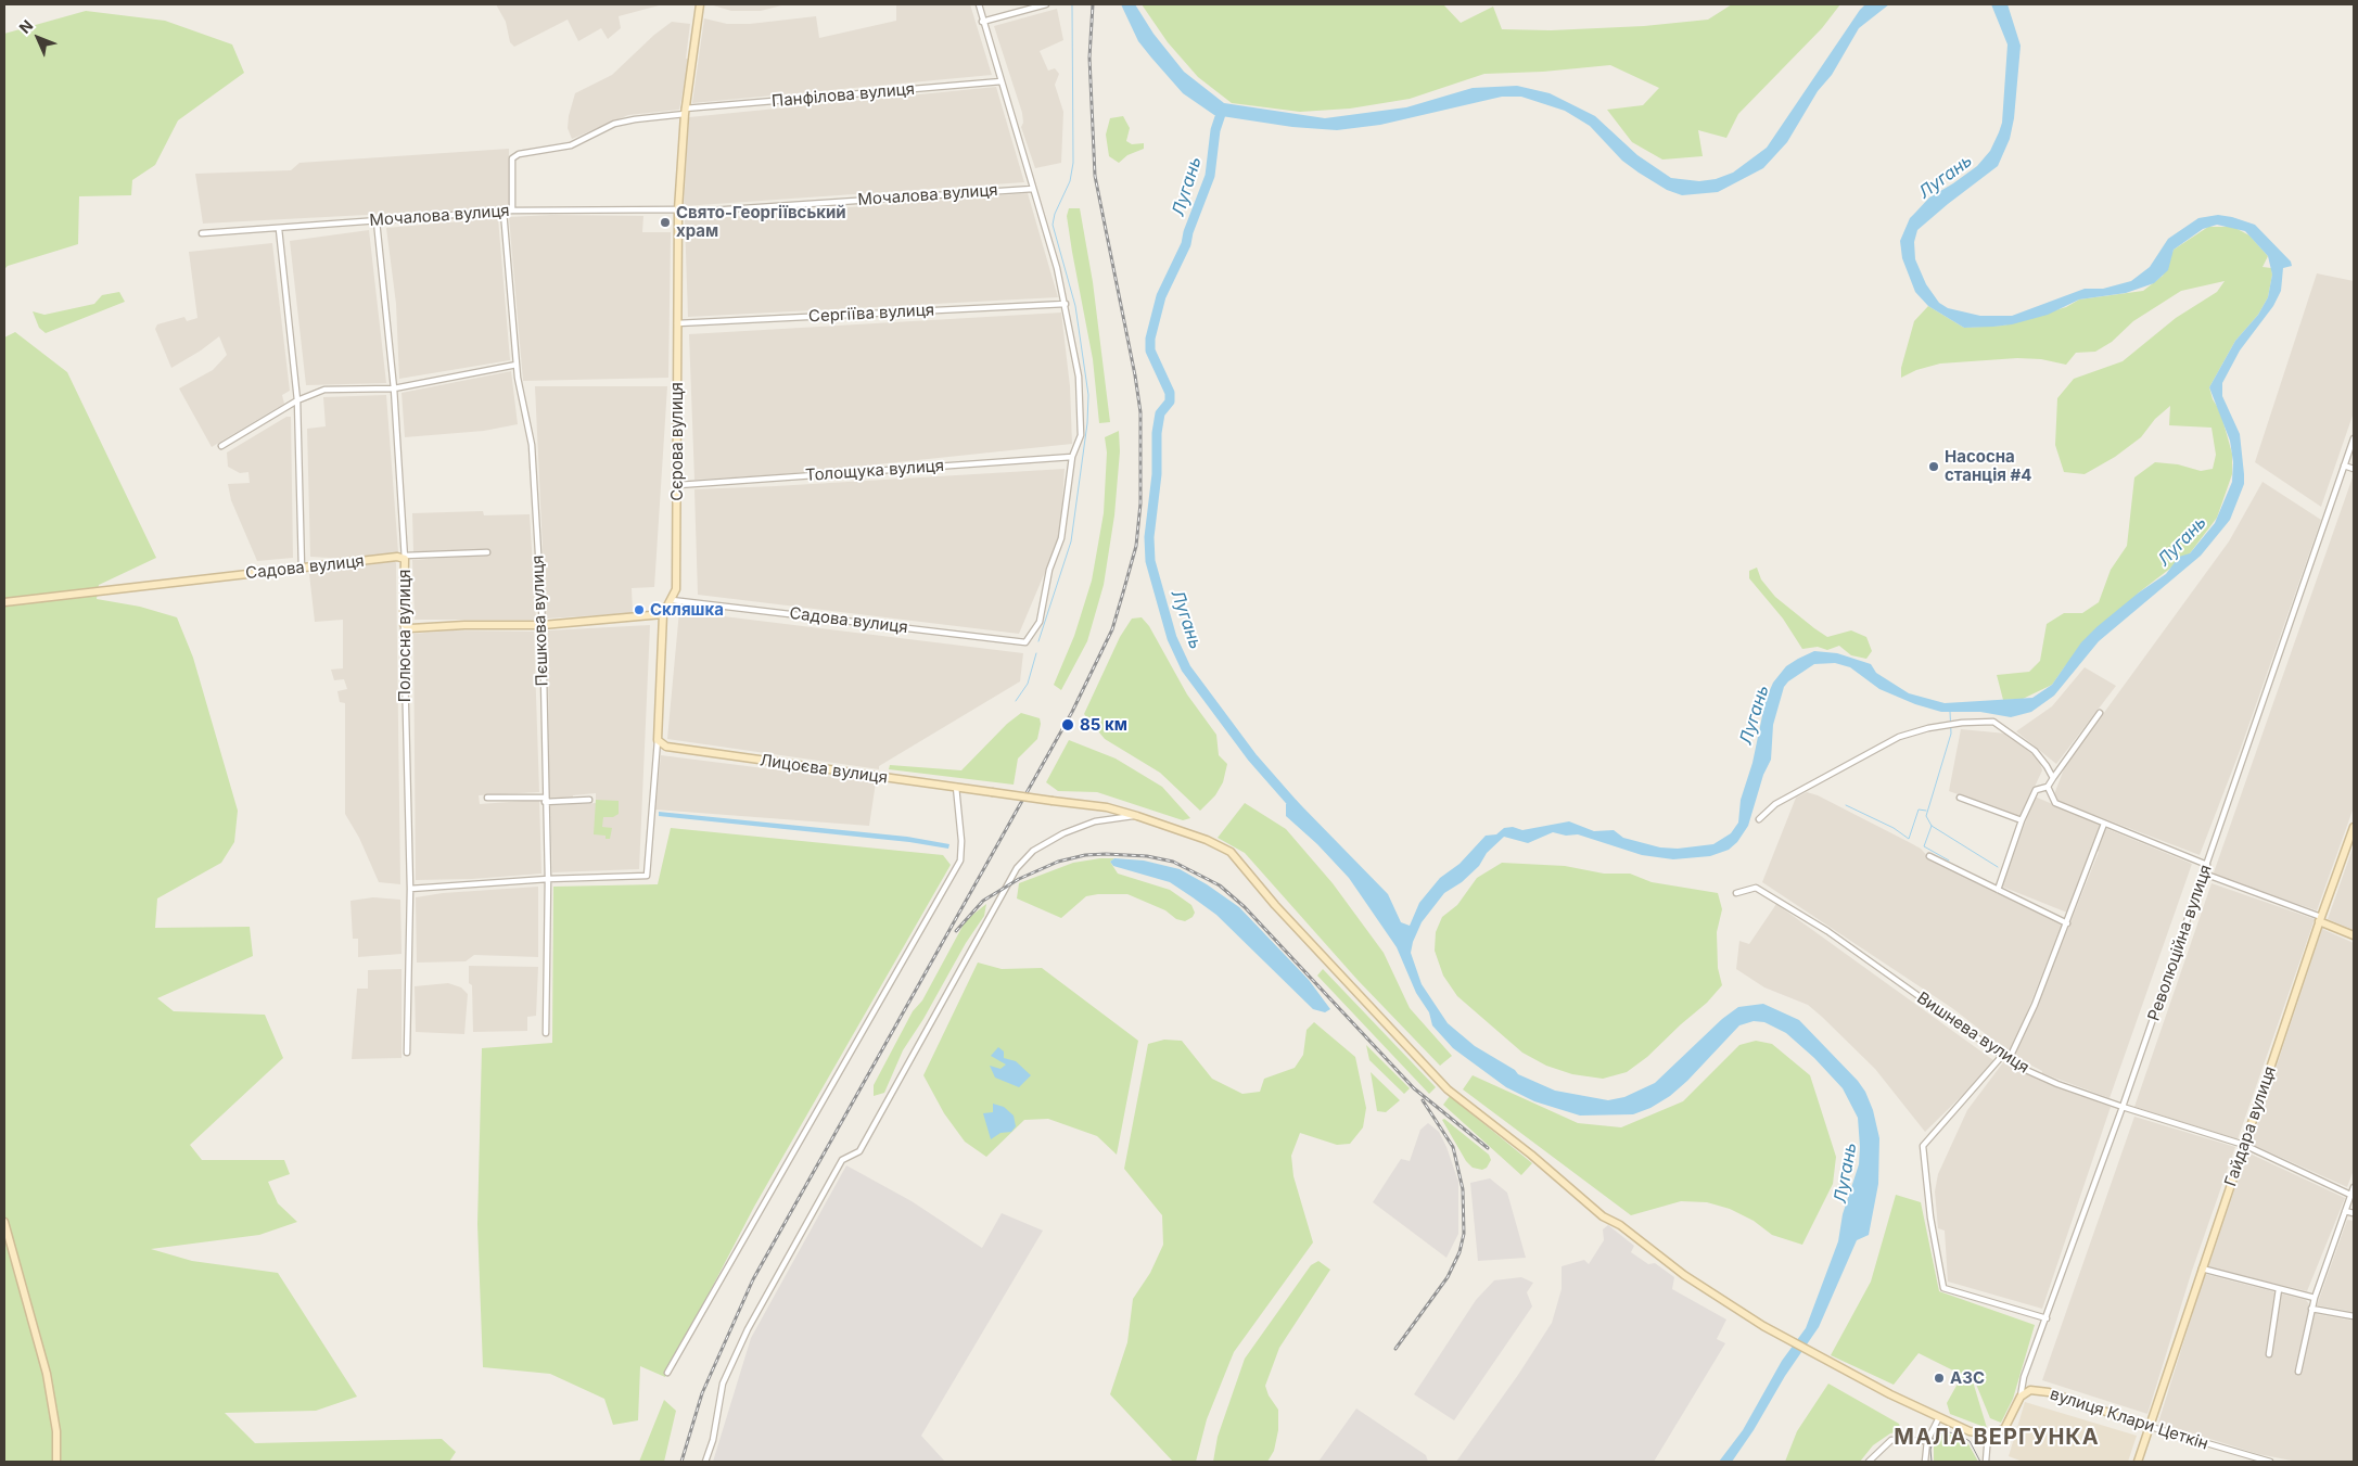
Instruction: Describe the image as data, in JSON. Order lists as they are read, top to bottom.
{
  "streets": {
    "street": [
      "Панфілова вулиця",
      "Мочалова вулиця",
      "Сергіїва вулиця",
      "Сєрова вулиця",
      "Толощука вулиця",
      "Садова вулиця",
      "Пєшкова вулиця",
      "Полюсна вулиця",
      "Лицоєва вулиця",
      "Революційна вулиця",
      "Вишнева вулиця",
      "Гайдара вулиця",
      "вулиця Клари Цеткін"
    ]
  },
  "crossings": [
    ["Панфілова вулиця", "Мочалова вулиця"],
    ["Панфілова вулиця", "Сєрова вулиця"],
    ["Мочалова вулиця", "Сєрова вулиця"],
    ["Мочалова вулиця", "Пєшкова вулиця"],
    ["Мочалова вулиця", "Полюсна вулиця"],
    ["Сергіїва вулиця", "Сєрова вулиця"],
    ["Сєрова вулиця", "Толощука вулиця"],
    ["Сєрова вулиця", "Садова вулиця"],
    ["Сєрова вулиця", "Пєшкова вулиця"],
    ["Сєрова вулиця", "Лицоєва вулиця"],
    ["Толощука вулиця", "Садова вулиця"],
    ["Садова вулиця", "Полюсна вулиця"],
    ["Лицоєва вулиця", "Революційна вулиця"],
    ["Революційна вулиця", "Вишнева вулиця"],
    ["Революційна вулиця", "вулиця Клари Цеткін"],
    ["Вишнева вулиця", "Гайдара вулиця"],
    ["Гайдара вулиця", "вулиця Клари Цеткін"]
  ],
  "districts": ["МАЛА ВЕРГУНКА"],
  "water": ["Лугань"],
  "places": [
    "Свято-Георгіївський храм",
    "Насосна станція #4",
    "Скляшка",
    "85 км",
    "АЗС"
  ],
  "north": "top left"
}
